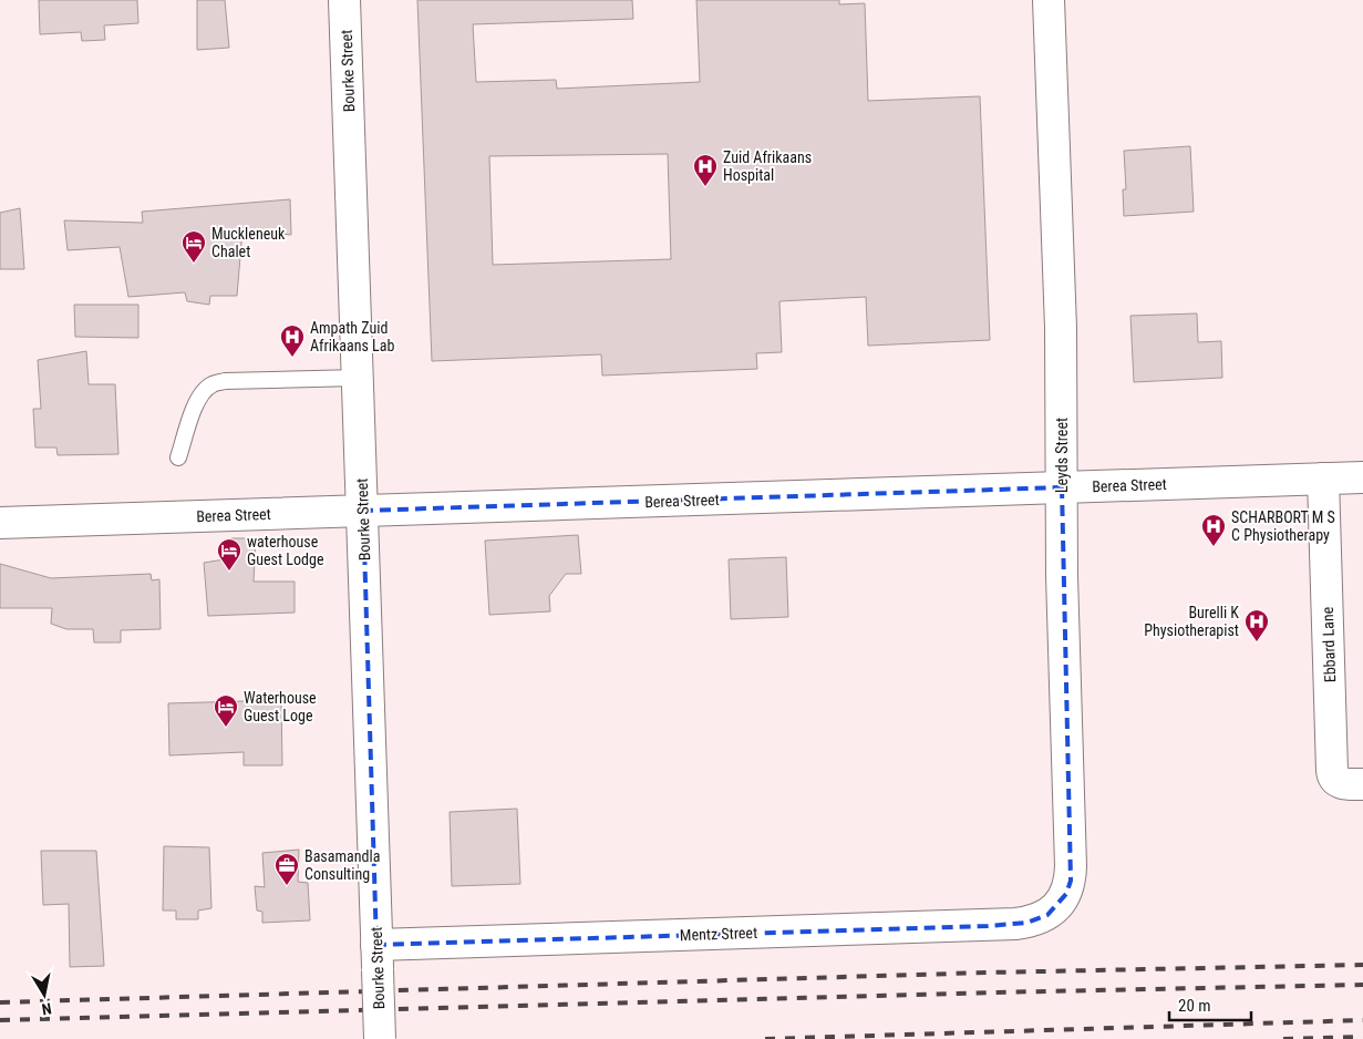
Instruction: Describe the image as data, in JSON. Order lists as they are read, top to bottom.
{
  "streets": {
    "street": [
      "Bourke Street",
      "Leyds Street",
      "Berea Street",
      "Ebbard Lane",
      "Mentz Street"
    ]
  },
  "crossings": [
    ["Bourke Street", "Berea Street"],
    ["Bourke Street", "Mentz Street"],
    ["Leyds Street", "Berea Street"],
    ["Leyds Street", "Mentz Street"],
    ["Berea Street", "Ebbard Lane"]
  ],
  "places": {
    "hospital": [
      "Zuid Afrikaans Hospital",
      "Ampath Zuid Afrikaans Lab",
      "SCHARBORT M S C Physiotherapy",
      "Burelli K Physiotherapist"
    ],
    "hotel": ["Muckleneuk Chalet", "waterhouse Guest Lodge", "Waterhouse Guest Loge"],
    "office": ["Basamandla Consulting"]
  },
  "scale_bar": "20 m",
  "north": "bottom"
}
